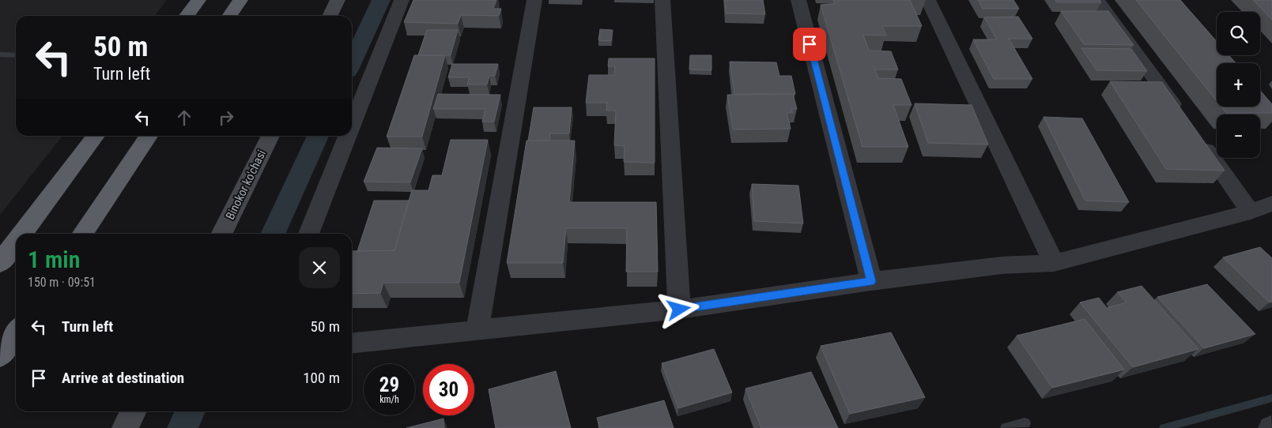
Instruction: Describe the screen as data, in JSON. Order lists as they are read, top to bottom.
{
  "streets": {
    "main road": ["Binokor ko'chasi"]
  },
  "page": {
    "map_buttons": ["+", "−"],
    "turn": ["50 m", "Turn left"],
    "heading": ["1 min", "150 m · 09:51"],
    "list": [
      {
        "name": "Turn left",
        "value": "50 m"
      },
      {
        "name": "Arrive at destination",
        "value": "100 m"
      }
    ],
    "speed": "29 km/h",
    "limit": "30"
  }
}
